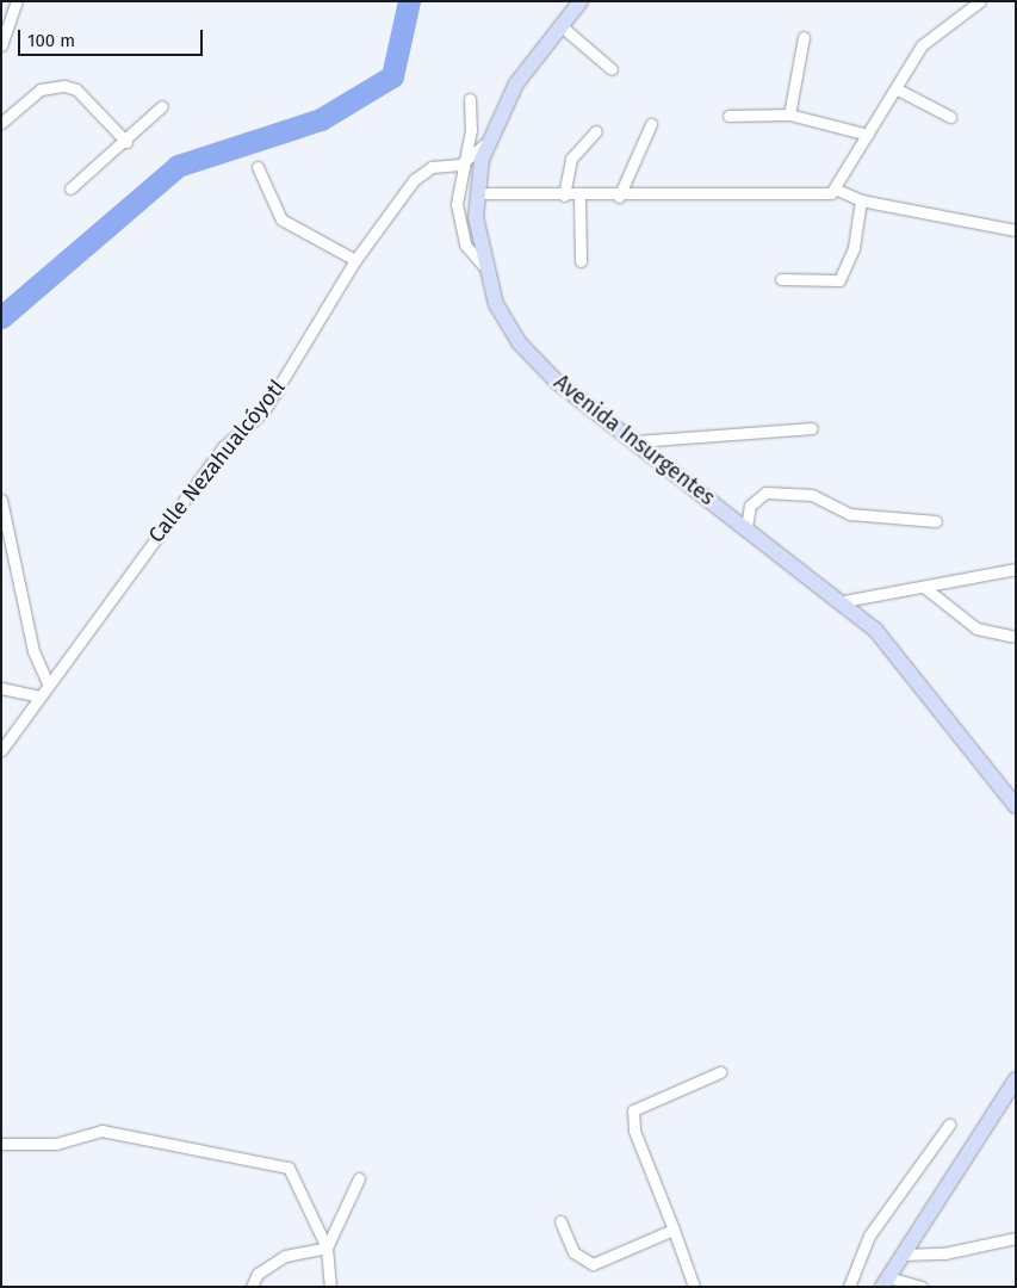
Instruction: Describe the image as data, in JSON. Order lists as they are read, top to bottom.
{
  "streets": {
    "main road": ["Avenida Insurgentes"],
    "street": ["Calle Nezahualcóyotl"]
  },
  "scale_bar": "100 m"
}
